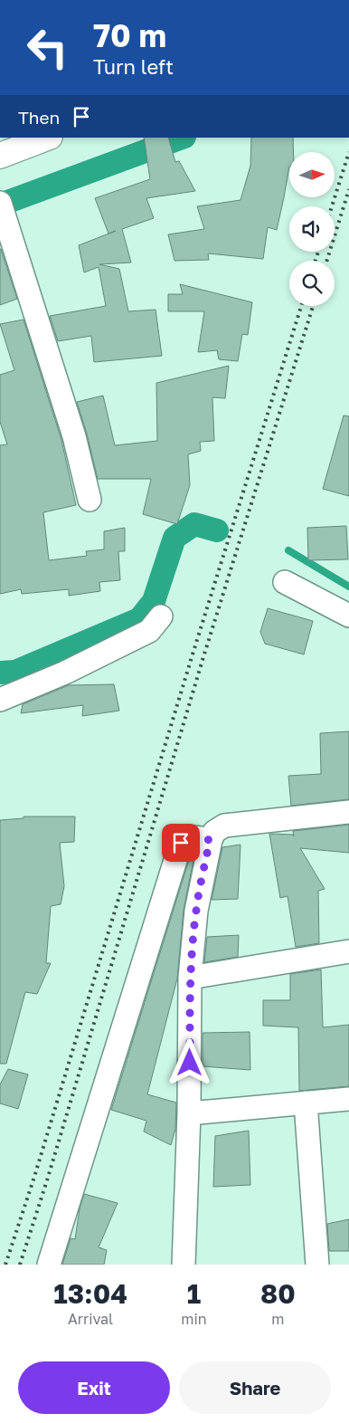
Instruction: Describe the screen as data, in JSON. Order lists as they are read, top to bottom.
{
  "north": "right",
  "page": {
    "turn": ["70 m", "Turn left"],
    "then": "Then",
    "eta": [
      "13:04",
      "Arrival",
      "1",
      "min",
      "80",
      "m"
    ],
    "buttons": ["Exit", "Share"]
  }
}
